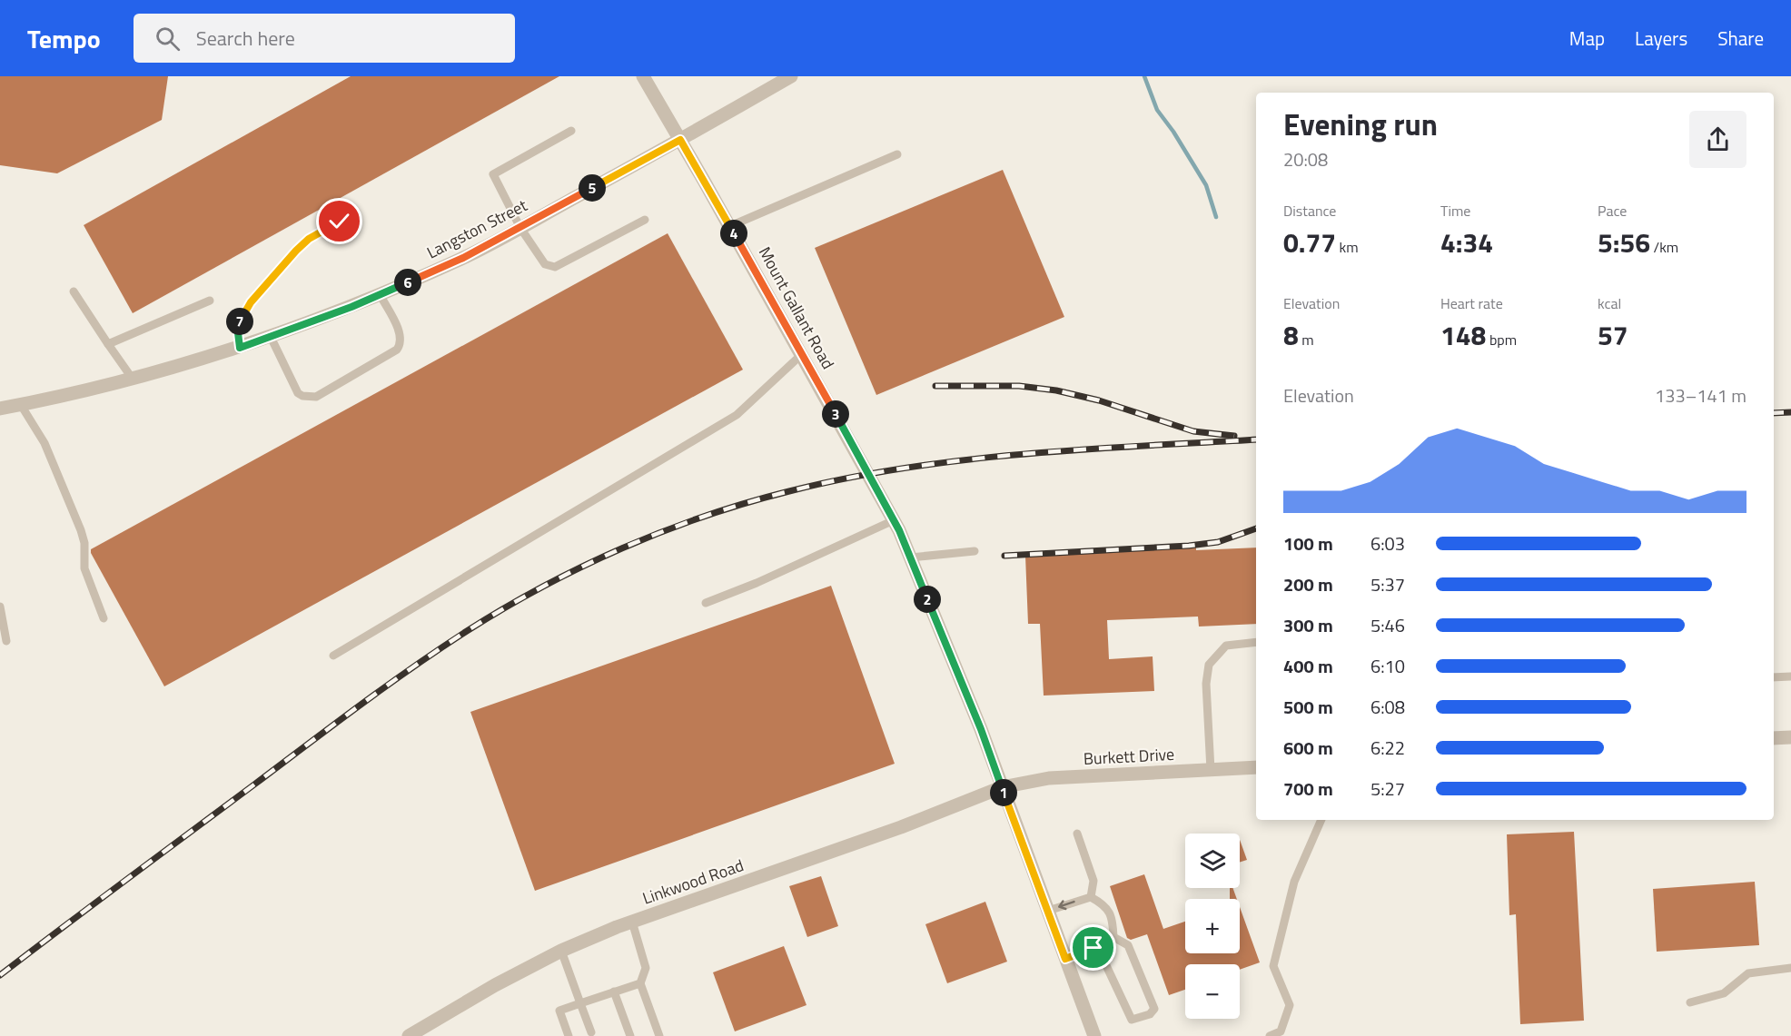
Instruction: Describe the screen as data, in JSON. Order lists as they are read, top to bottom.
{
  "streets": {
    "street": [
      "Langston Street",
      "Mount Gallant Road",
      "Burkett Drive",
      "Linkwood Road"
    ]
  },
  "crossings": [
    ["Langston Street", "Mount Gallant Road"],
    ["Mount Gallant Road", "Burkett Drive"],
    ["Mount Gallant Road", "Linkwood Road"],
    ["Burkett Drive", "Linkwood Road"]
  ],
  "page": {
    "header": "Tempo",
    "search": "Search here",
    "nav": ["Map", "Layers", "Share"],
    "heading": ["Evening run", "20:08"],
    "pins": [
      "5",
      "4",
      "6",
      "7",
      "3",
      "2",
      "1"
    ],
    "stats": [
      ["Distance", "0.77 km"],
      ["Time", "4:34"],
      ["Pace", "5:56 /km"],
      ["Elevation", "8 m"],
      ["Heart rate", "148 bpm"],
      ["kcal", "57"]
    ],
    "chart": ["Elevation", "133–141 m"],
    "list": [
      {
        "name": "100 m",
        "note": "6:03"
      },
      {
        "name": "200 m",
        "note": "5:37"
      },
      {
        "name": "300 m",
        "note": "5:46"
      },
      {
        "name": "400 m",
        "note": "6:10"
      },
      {
        "name": "500 m",
        "note": "6:08"
      },
      {
        "name": "600 m",
        "note": "6:22"
      },
      {
        "name": "700 m",
        "note": "5:27"
      }
    ],
    "map_buttons": ["+", "−"]
  }
}
